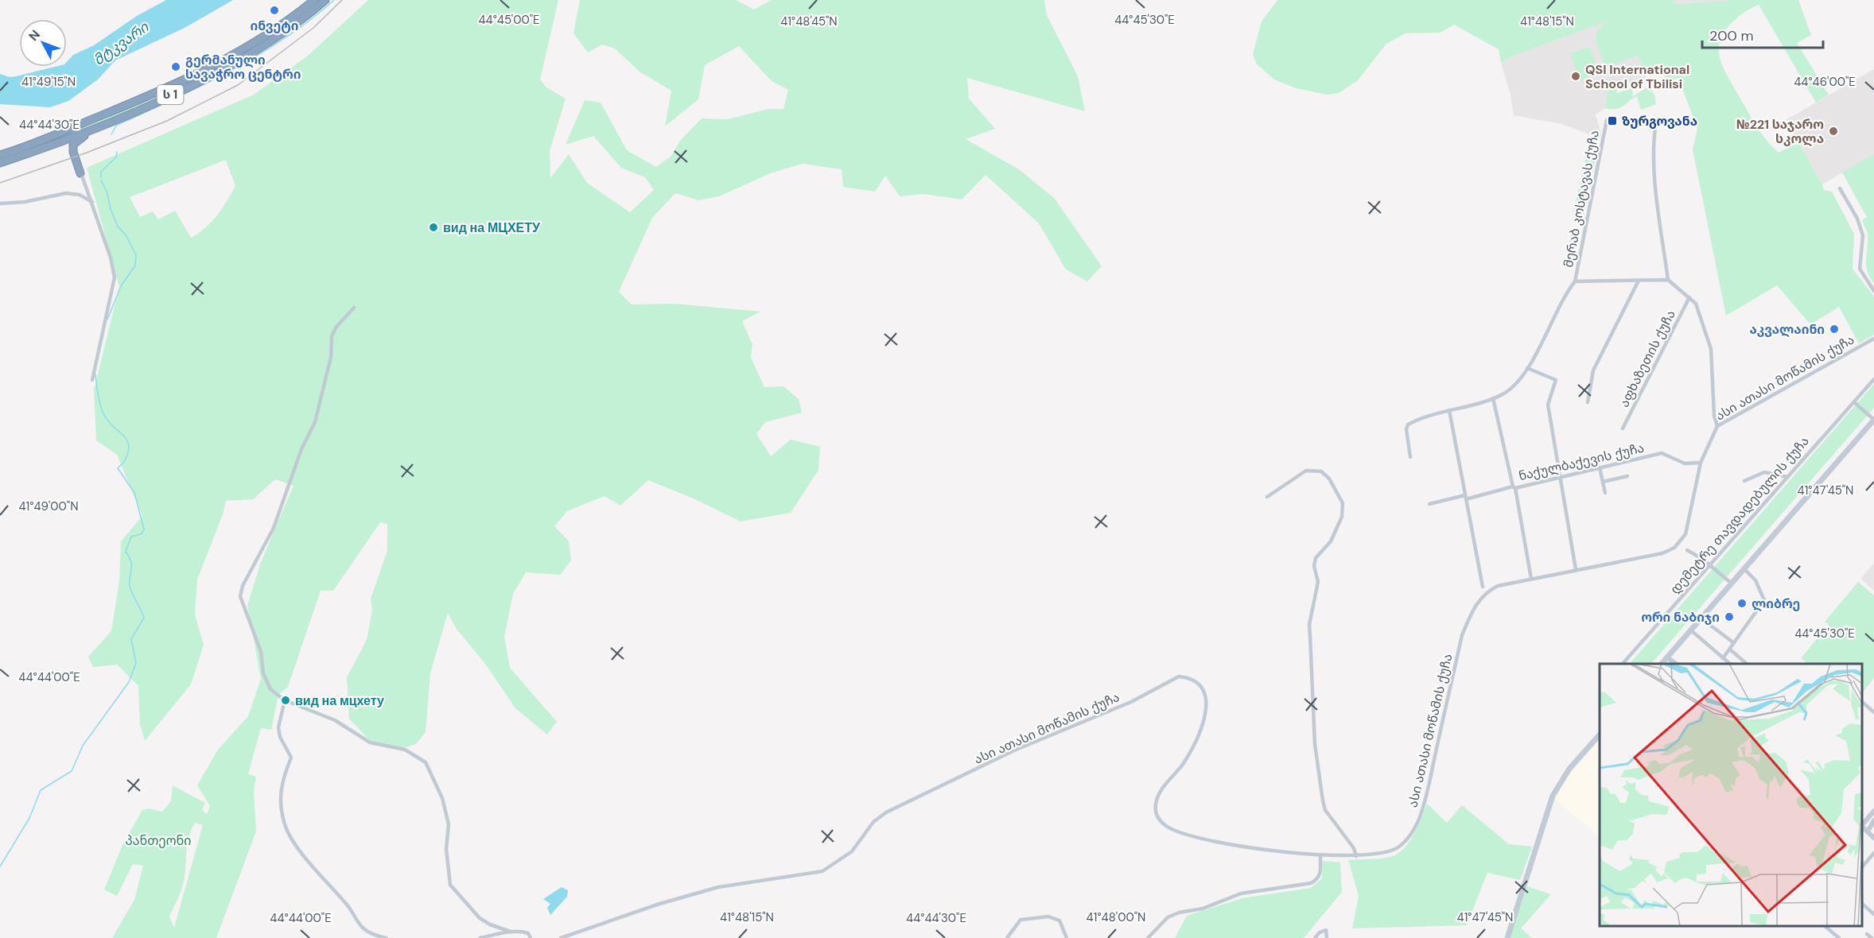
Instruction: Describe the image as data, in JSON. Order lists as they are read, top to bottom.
{
  "streets": {
    "highway": ["ს 1"],
    "street": [
      "მერაბ კოსტავას ქუჩა",
      "აფხაზეთის ქუჩა",
      "ასი ათასი მოწამის ქუჩა",
      "ნაქულბაქევის ქუჩა",
      "დემეტრე თავდადებულის ქუჩა"
    ]
  },
  "crossings": [
    ["ასი ათასი მოწამის ქუჩა", "ნაქულბაქევის ქუჩა"]
  ],
  "water": ["მტკვარი"],
  "parks": ["პანთეონი"],
  "places": {
    "other": [
      "ინვეტი",
      "გერმანული სავაჭრო ცენტრი",
      "QSI International School of Tbilisi",
      "№221 საჯარო სკოლა",
      "вид на МЦХЕТУ",
      "აკვალაინი",
      "ლიბრე",
      "ორი ნაბიჯი",
      "вид на мцхету"
    ],
    "transit": ["ზურგოვანა"]
  },
  "scale_bar": "200 m",
  "north": "top left",
  "coordinates": [
    "44°45'00\"E",
    "44°45'30\"E",
    "41°48'45\"N",
    "41°48'15\"N",
    "41°49'15\"N",
    "44°46'00\"E",
    "44°44'30\"E",
    "41°47'45\"N",
    "41°49'00\"N",
    "44°44'00\"E",
    "41°48'00\"N"
  ]
}
